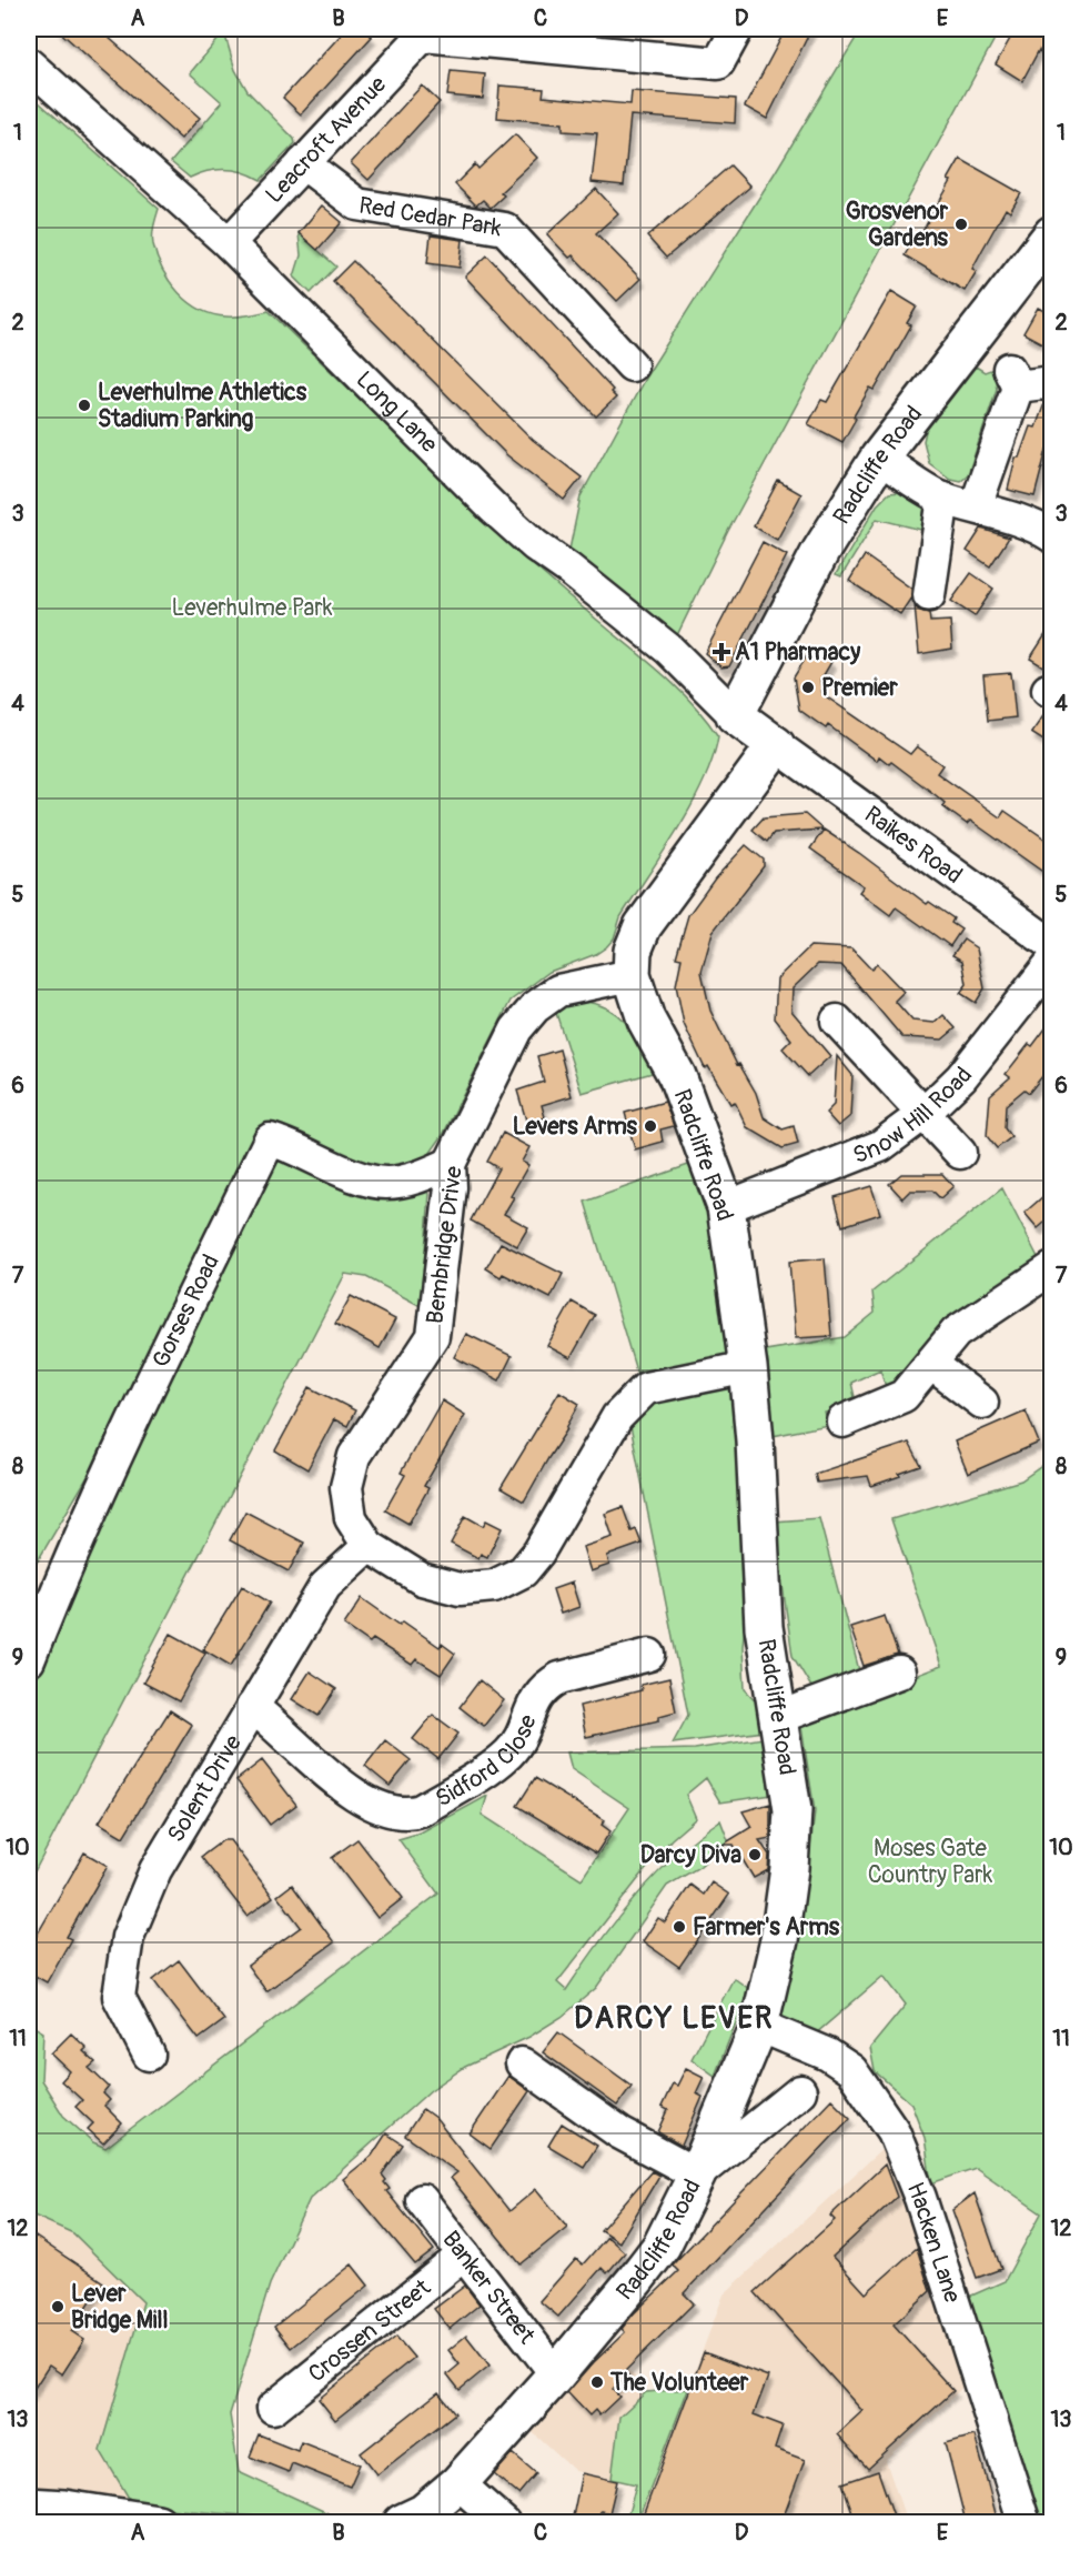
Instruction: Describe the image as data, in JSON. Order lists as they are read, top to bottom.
{
  "streets": {
    "main road": ["Long Lane", "Radcliffe Road"],
    "street": [
      "Leacroft Avenue",
      "Red Cedar Park",
      "Raikes Road",
      "Snow Hill Road",
      "Bembridge Drive",
      "Gorses Road",
      "Sidford Close",
      "Solent Drive",
      "Hacken Lane",
      "Banker Street",
      "Crossen Street"
    ]
  },
  "crossings": [
    ["Leacroft Avenue", "Red Cedar Park"],
    ["Leacroft Avenue", "Long Lane"],
    ["Long Lane", "Radcliffe Road"],
    ["Long Lane", "Raikes Road"],
    ["Radcliffe Road", "Raikes Road"],
    ["Radcliffe Road", "Snow Hill Road"],
    ["Radcliffe Road", "Bembridge Drive"],
    ["Radcliffe Road", "Hacken Lane"],
    ["Radcliffe Road", "Banker Street"],
    ["Bembridge Drive", "Gorses Road"],
    ["Bembridge Drive", "Solent Drive"],
    ["Sidford Close", "Solent Drive"],
    ["Banker Street", "Crossen Street"]
  ],
  "districts": ["DARCY LEVER"],
  "parks": ["Leverhulme Park", "Moses Gate Country Park"],
  "places": {
    "other": [
      "Grosvenor Gardens",
      "Leverhulme Athletics Stadium Parking",
      "Premier",
      "Levers Arms",
      "Darcy Diva",
      "Farmer's Arms",
      "Lever Bridge Mill",
      "The Volunteer"
    ],
    "health": ["A1 Pharmacy"]
  },
  "grid": {
    "columns": [
      "A",
      "B",
      "C",
      "D",
      "E"
    ],
    "rows": [
      "1",
      "2",
      "3",
      "4",
      "5",
      "6",
      "7",
      "8",
      "9",
      "10",
      "11",
      "12",
      "13"
    ]
  }
}
